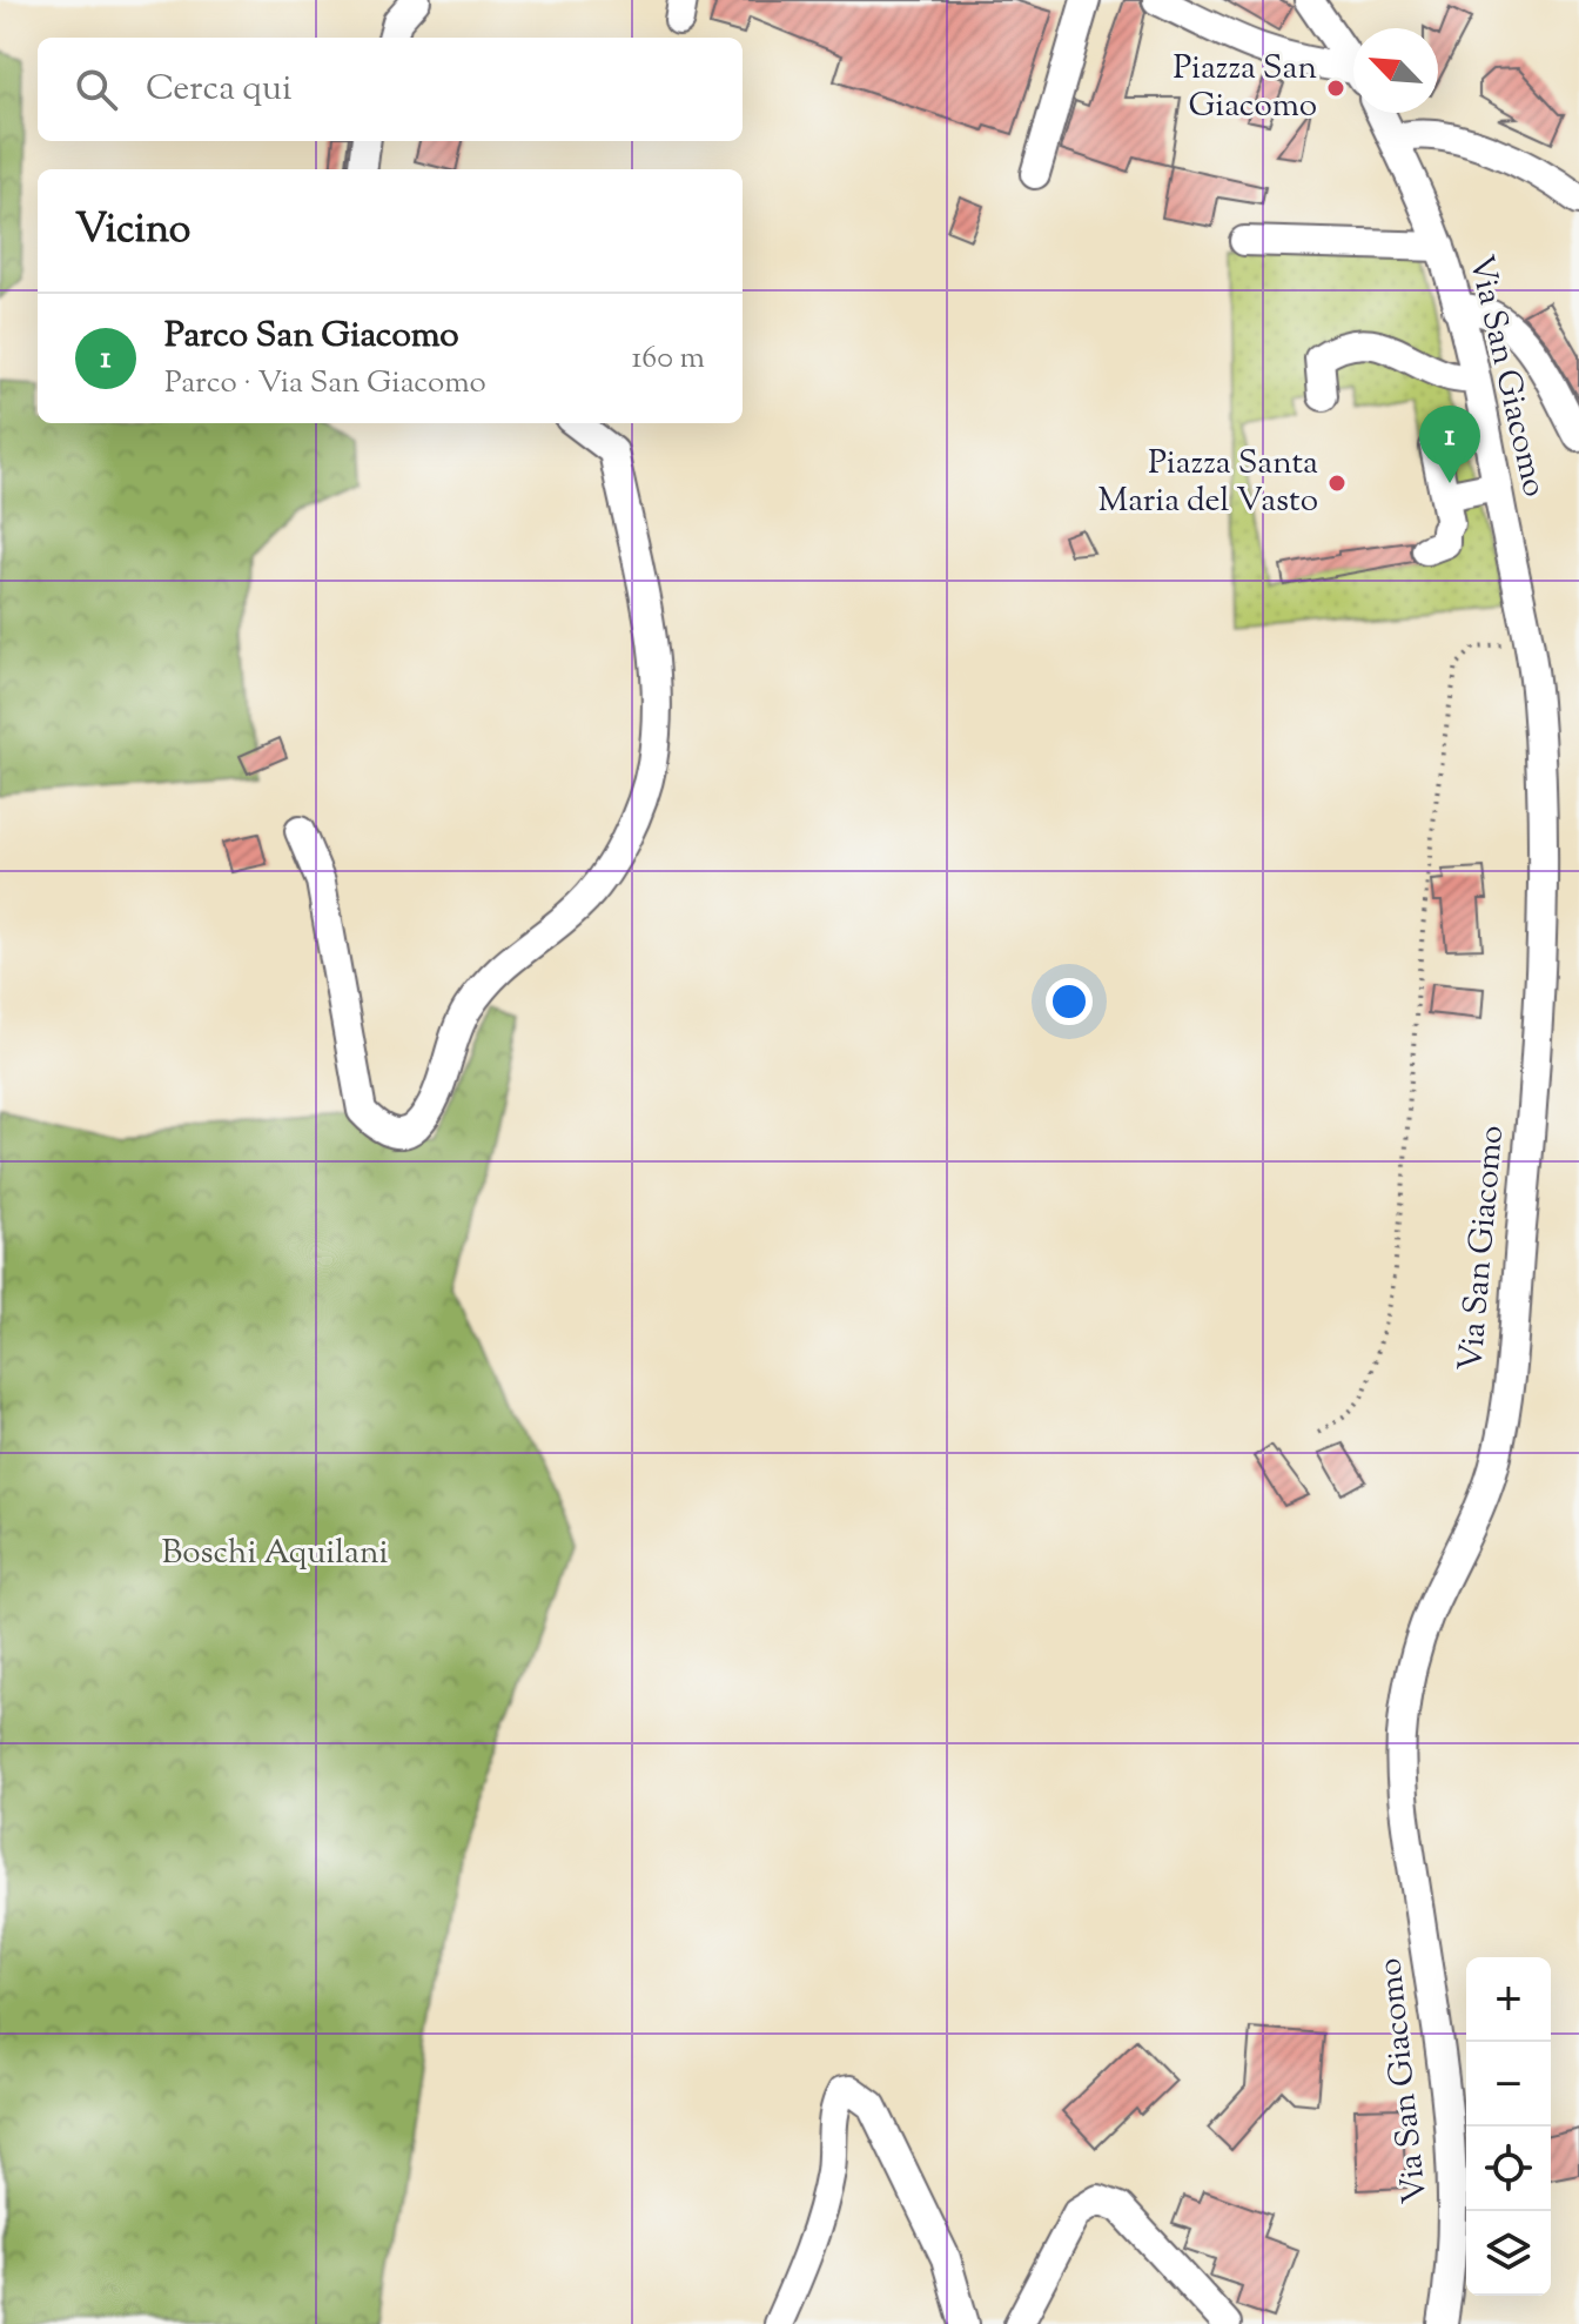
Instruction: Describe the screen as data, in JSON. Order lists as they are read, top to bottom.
{
  "streets": {
    "street": ["Via San Giacomo"]
  },
  "parks": ["Boschi Aquilani"],
  "places": ["Piazza San Giacomo", "Piazza Santa Maria del Vasto"],
  "north": "top left",
  "page": {
    "search": "Cerca qui",
    "heading": "Vicino",
    "list": [
      {
        "mark": "1",
        "name": "Parco San Giacomo",
        "note": "Parco · Via San Giacomo",
        "value": "160 m"
      }
    ],
    "pins": "1",
    "map_buttons": ["+", "−"]
  }
}
